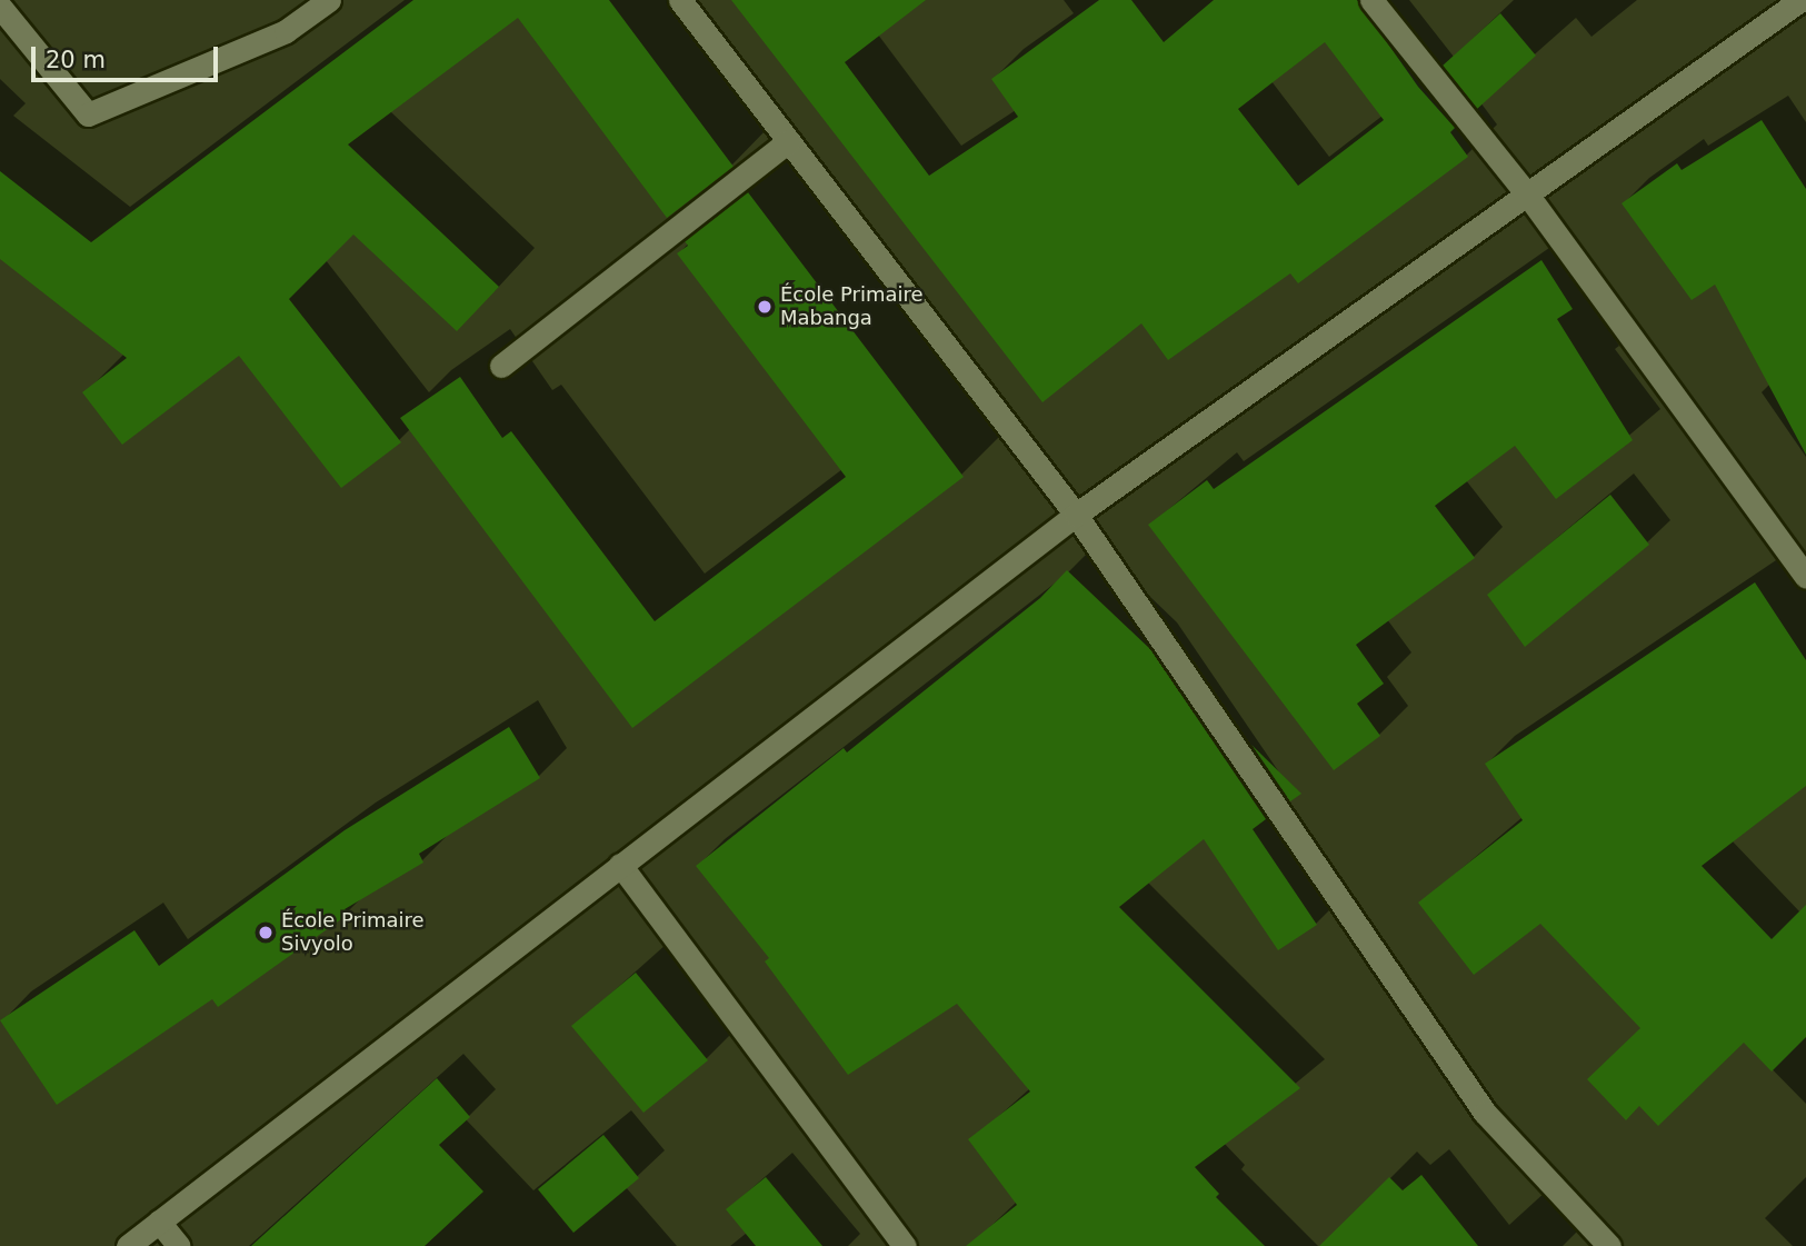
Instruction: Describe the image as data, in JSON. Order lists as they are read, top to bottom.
{
  "places": ["École Primaire Mabanga", "École Primaire Sivyolo"],
  "scale_bar": "20 m"
}
